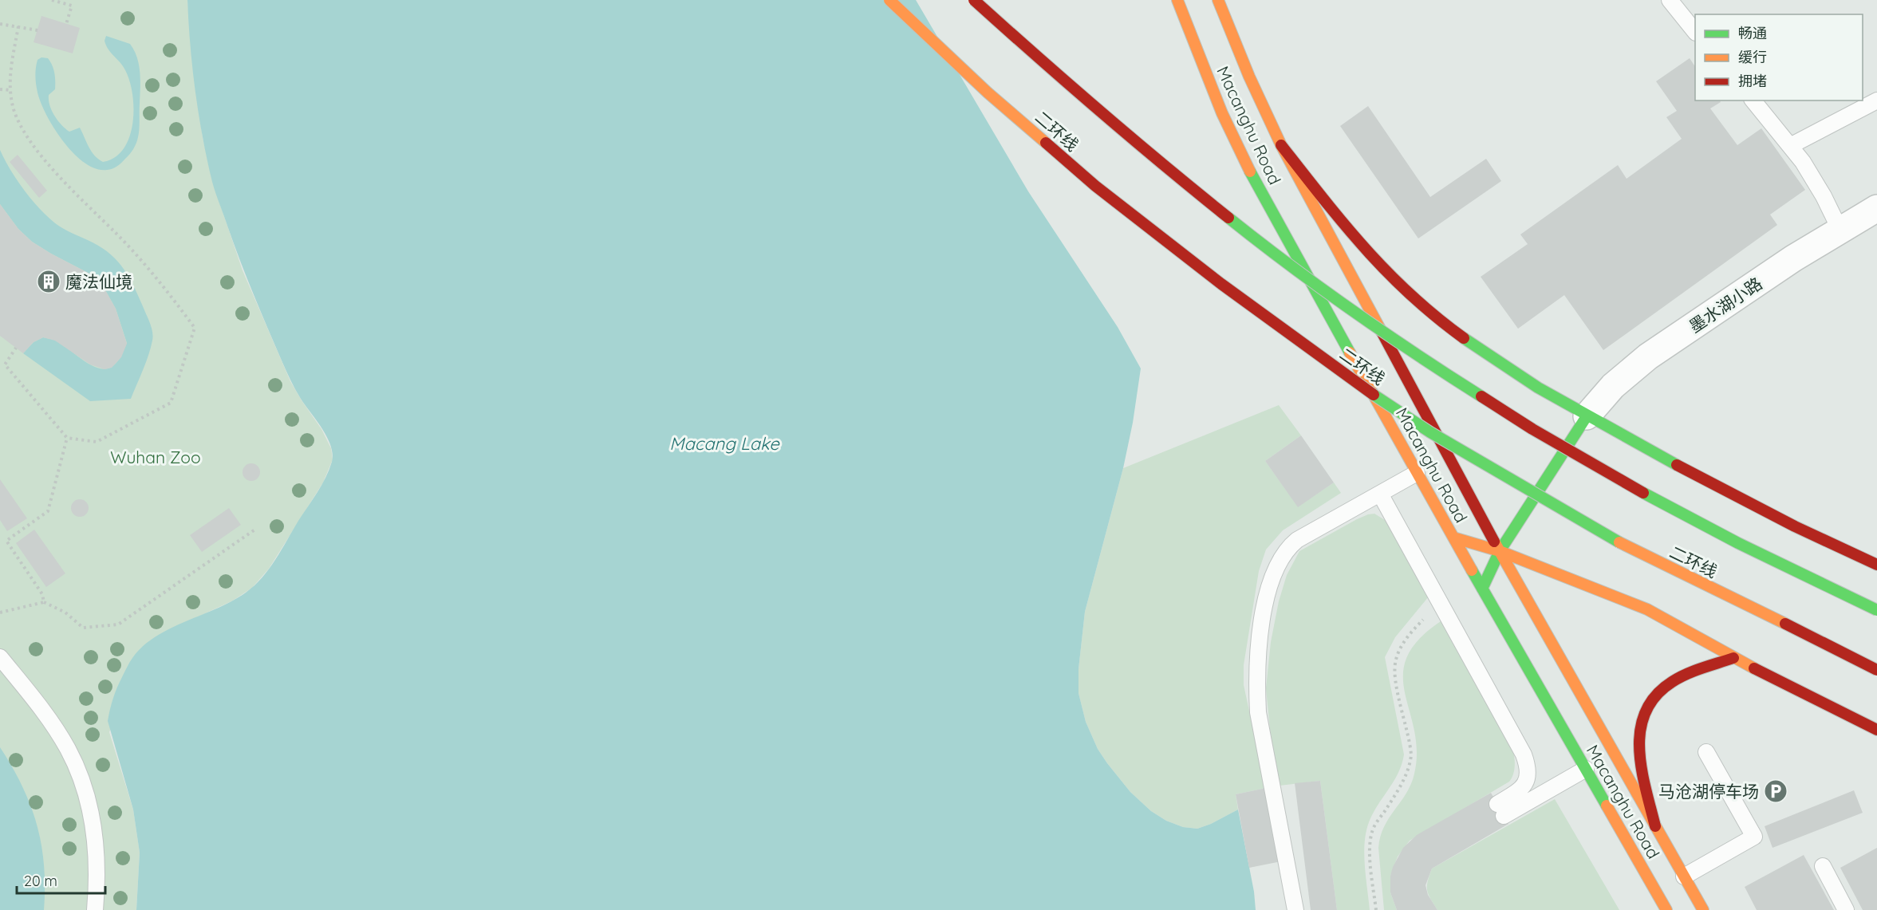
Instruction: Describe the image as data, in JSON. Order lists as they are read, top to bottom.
{
  "streets": {
    "main road": ["Macanghu Road", "二环线"],
    "street": ["墨水湖小路"]
  },
  "water": ["Macang Lake"],
  "parks": ["Wuhan Zoo"],
  "places": {
    "building": ["魔法仙境"],
    "parking": ["马沧湖停车场"]
  },
  "legend": ["畅通", "缓行", "拥堵"],
  "scale_bar": "20 m"
}
